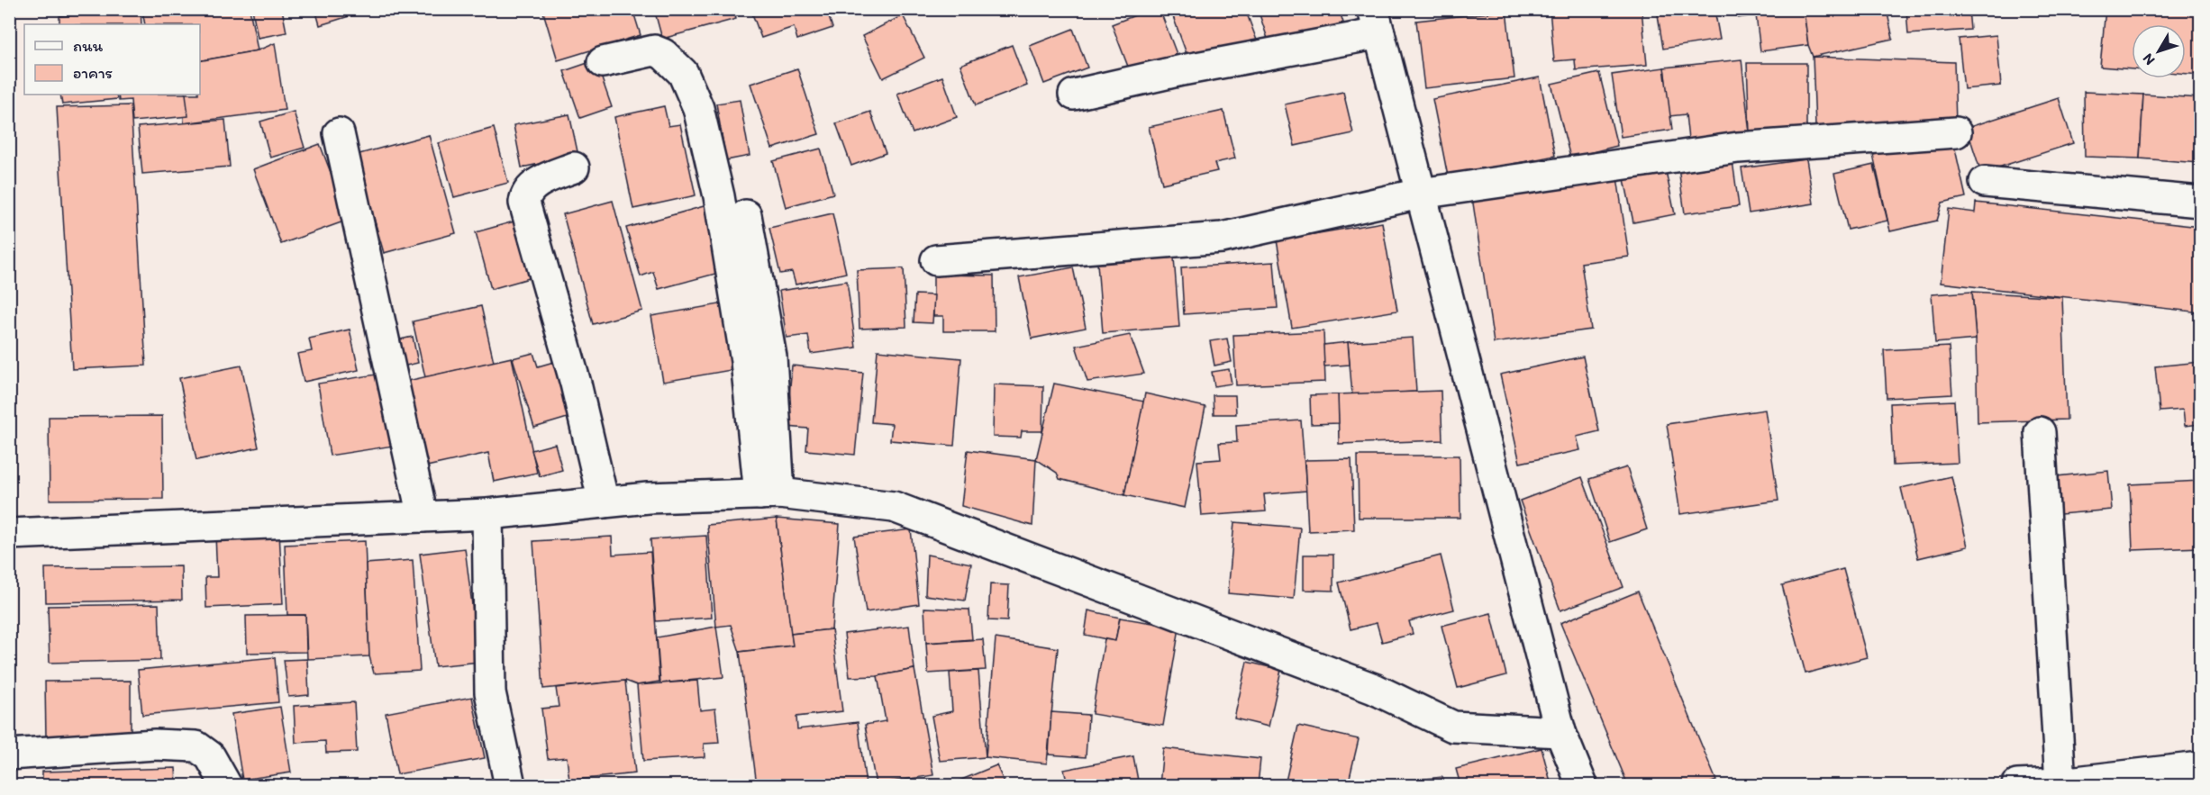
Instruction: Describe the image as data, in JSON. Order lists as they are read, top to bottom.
{
  "legend": ["ถนน", "อาคาร"],
  "north": "bottom left"
}
